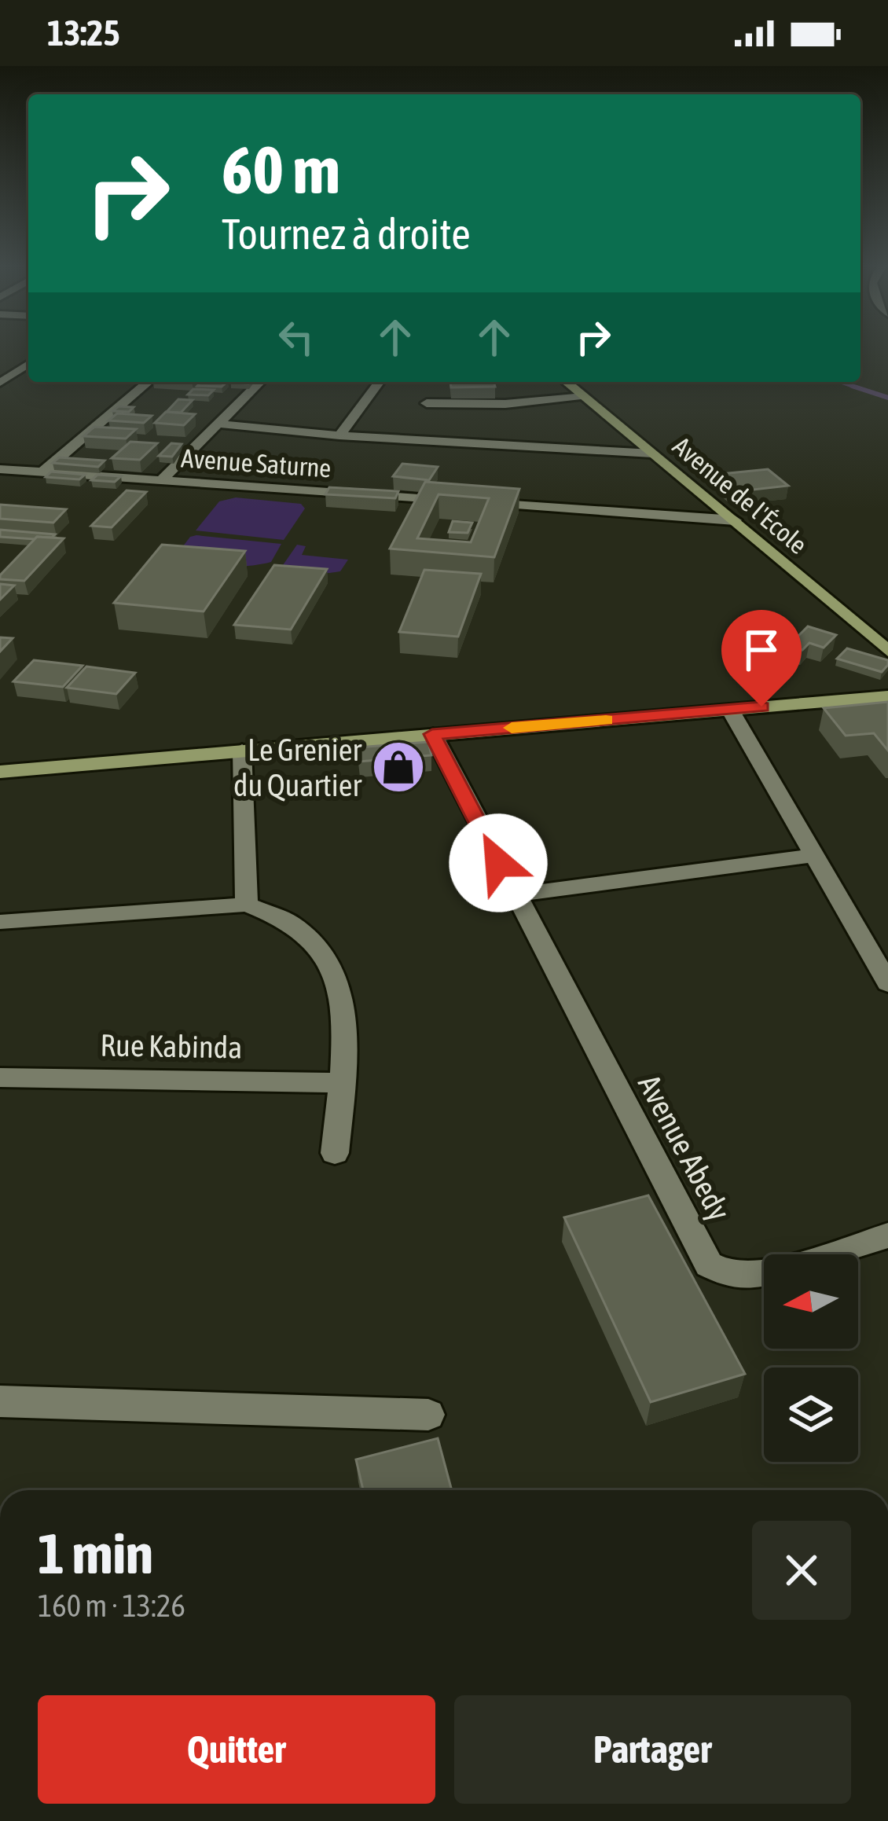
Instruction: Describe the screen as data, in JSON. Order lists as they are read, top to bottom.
{
  "streets": {
    "main road": ["Avenue de l'École"],
    "street": ["Avenue Saturne", "Rue Kabinda", "Avenue Abedy"]
  },
  "places": {
    "shop": ["Le Grenier du Quartier"]
  },
  "north": "left",
  "page": {
    "status": "13:25",
    "turn": ["60 m", "Tournez à droite"],
    "heading": ["1 min", "160 m · 13:26"],
    "buttons": ["Quitter", "Partager"]
  }
}
